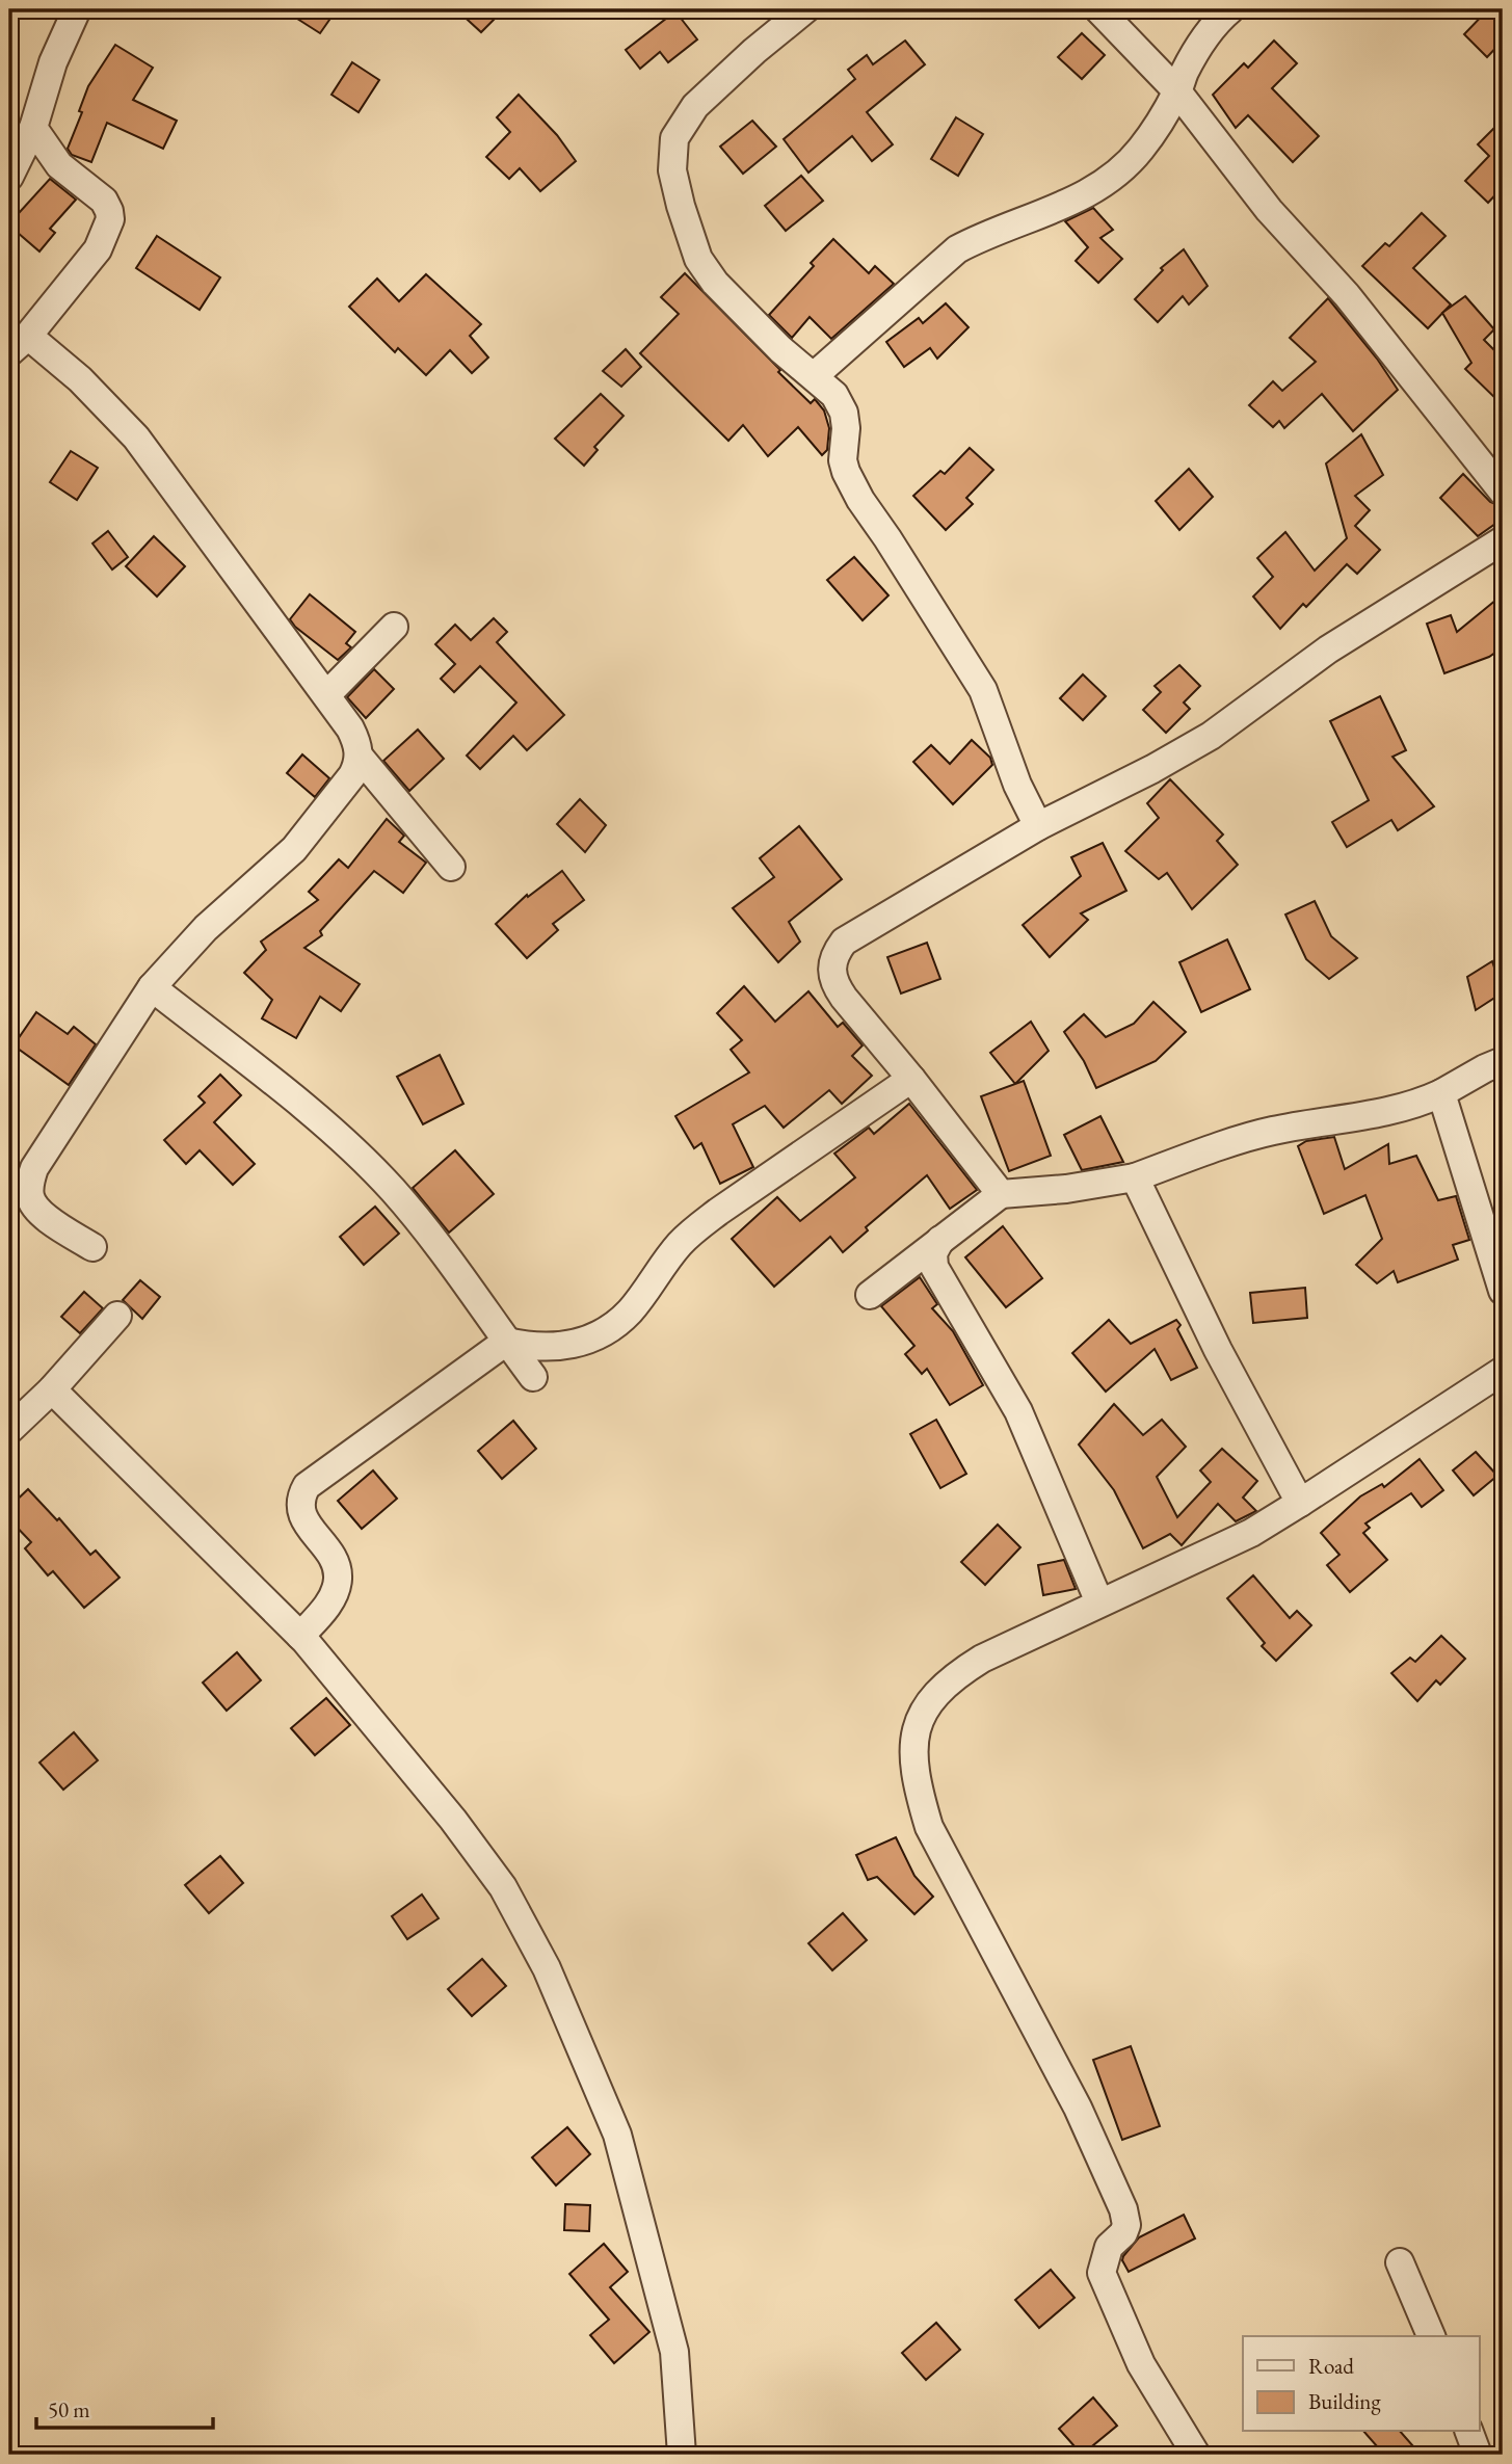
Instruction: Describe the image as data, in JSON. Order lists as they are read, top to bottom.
{
  "legend": ["Road", "Building"],
  "scale_bar": "50 m"
}
